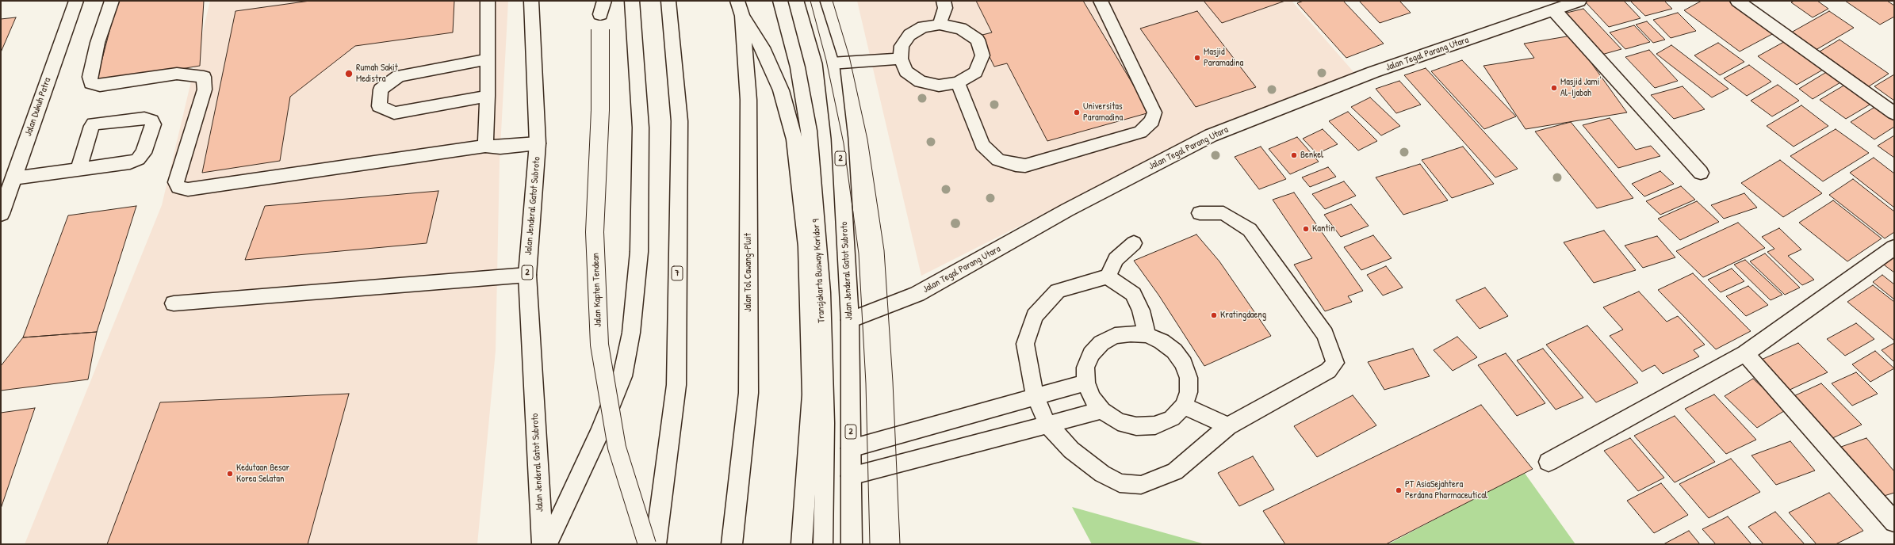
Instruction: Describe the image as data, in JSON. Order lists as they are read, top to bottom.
{
  "streets": {
    "main road": [
      "Jalan Tegal Parang Utara",
      "Jalan Dukuh Patra",
      "2",
      "Jalan Jenderal Gatot Subroto",
      "Jalan Tol Cawang–Pluit",
      "7",
      "Jalan Kapten Tendean"
    ],
    "lane": ["Transjakarta Busway Koridor 9"]
  },
  "crossings": [
    ["Jalan Tegal Parang Utara", "Jalan Jenderal Gatot Subroto"]
  ],
  "places": [
    "Masjid Paramadina",
    "Rumah Sakit Medistra",
    "Masjid Jami' Al-Ijabah",
    "Universitas Paramadina",
    "Benkel",
    "Kantin",
    "Kratingdaeng",
    "Kedutaan Besar Korea Selatan",
    "PT AsiaSejahtera Perdana Pharmaceutical"
  ]
}
